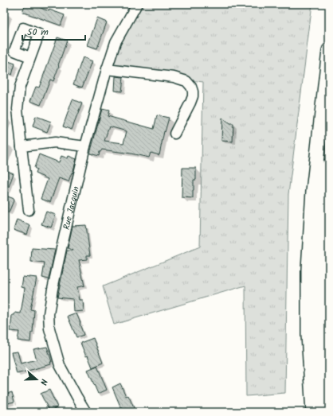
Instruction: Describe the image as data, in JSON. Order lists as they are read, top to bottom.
{
  "streets": {
    "street": ["Rue Jacquin"]
  },
  "scale_bar": "50 m",
  "north": "right"
}
